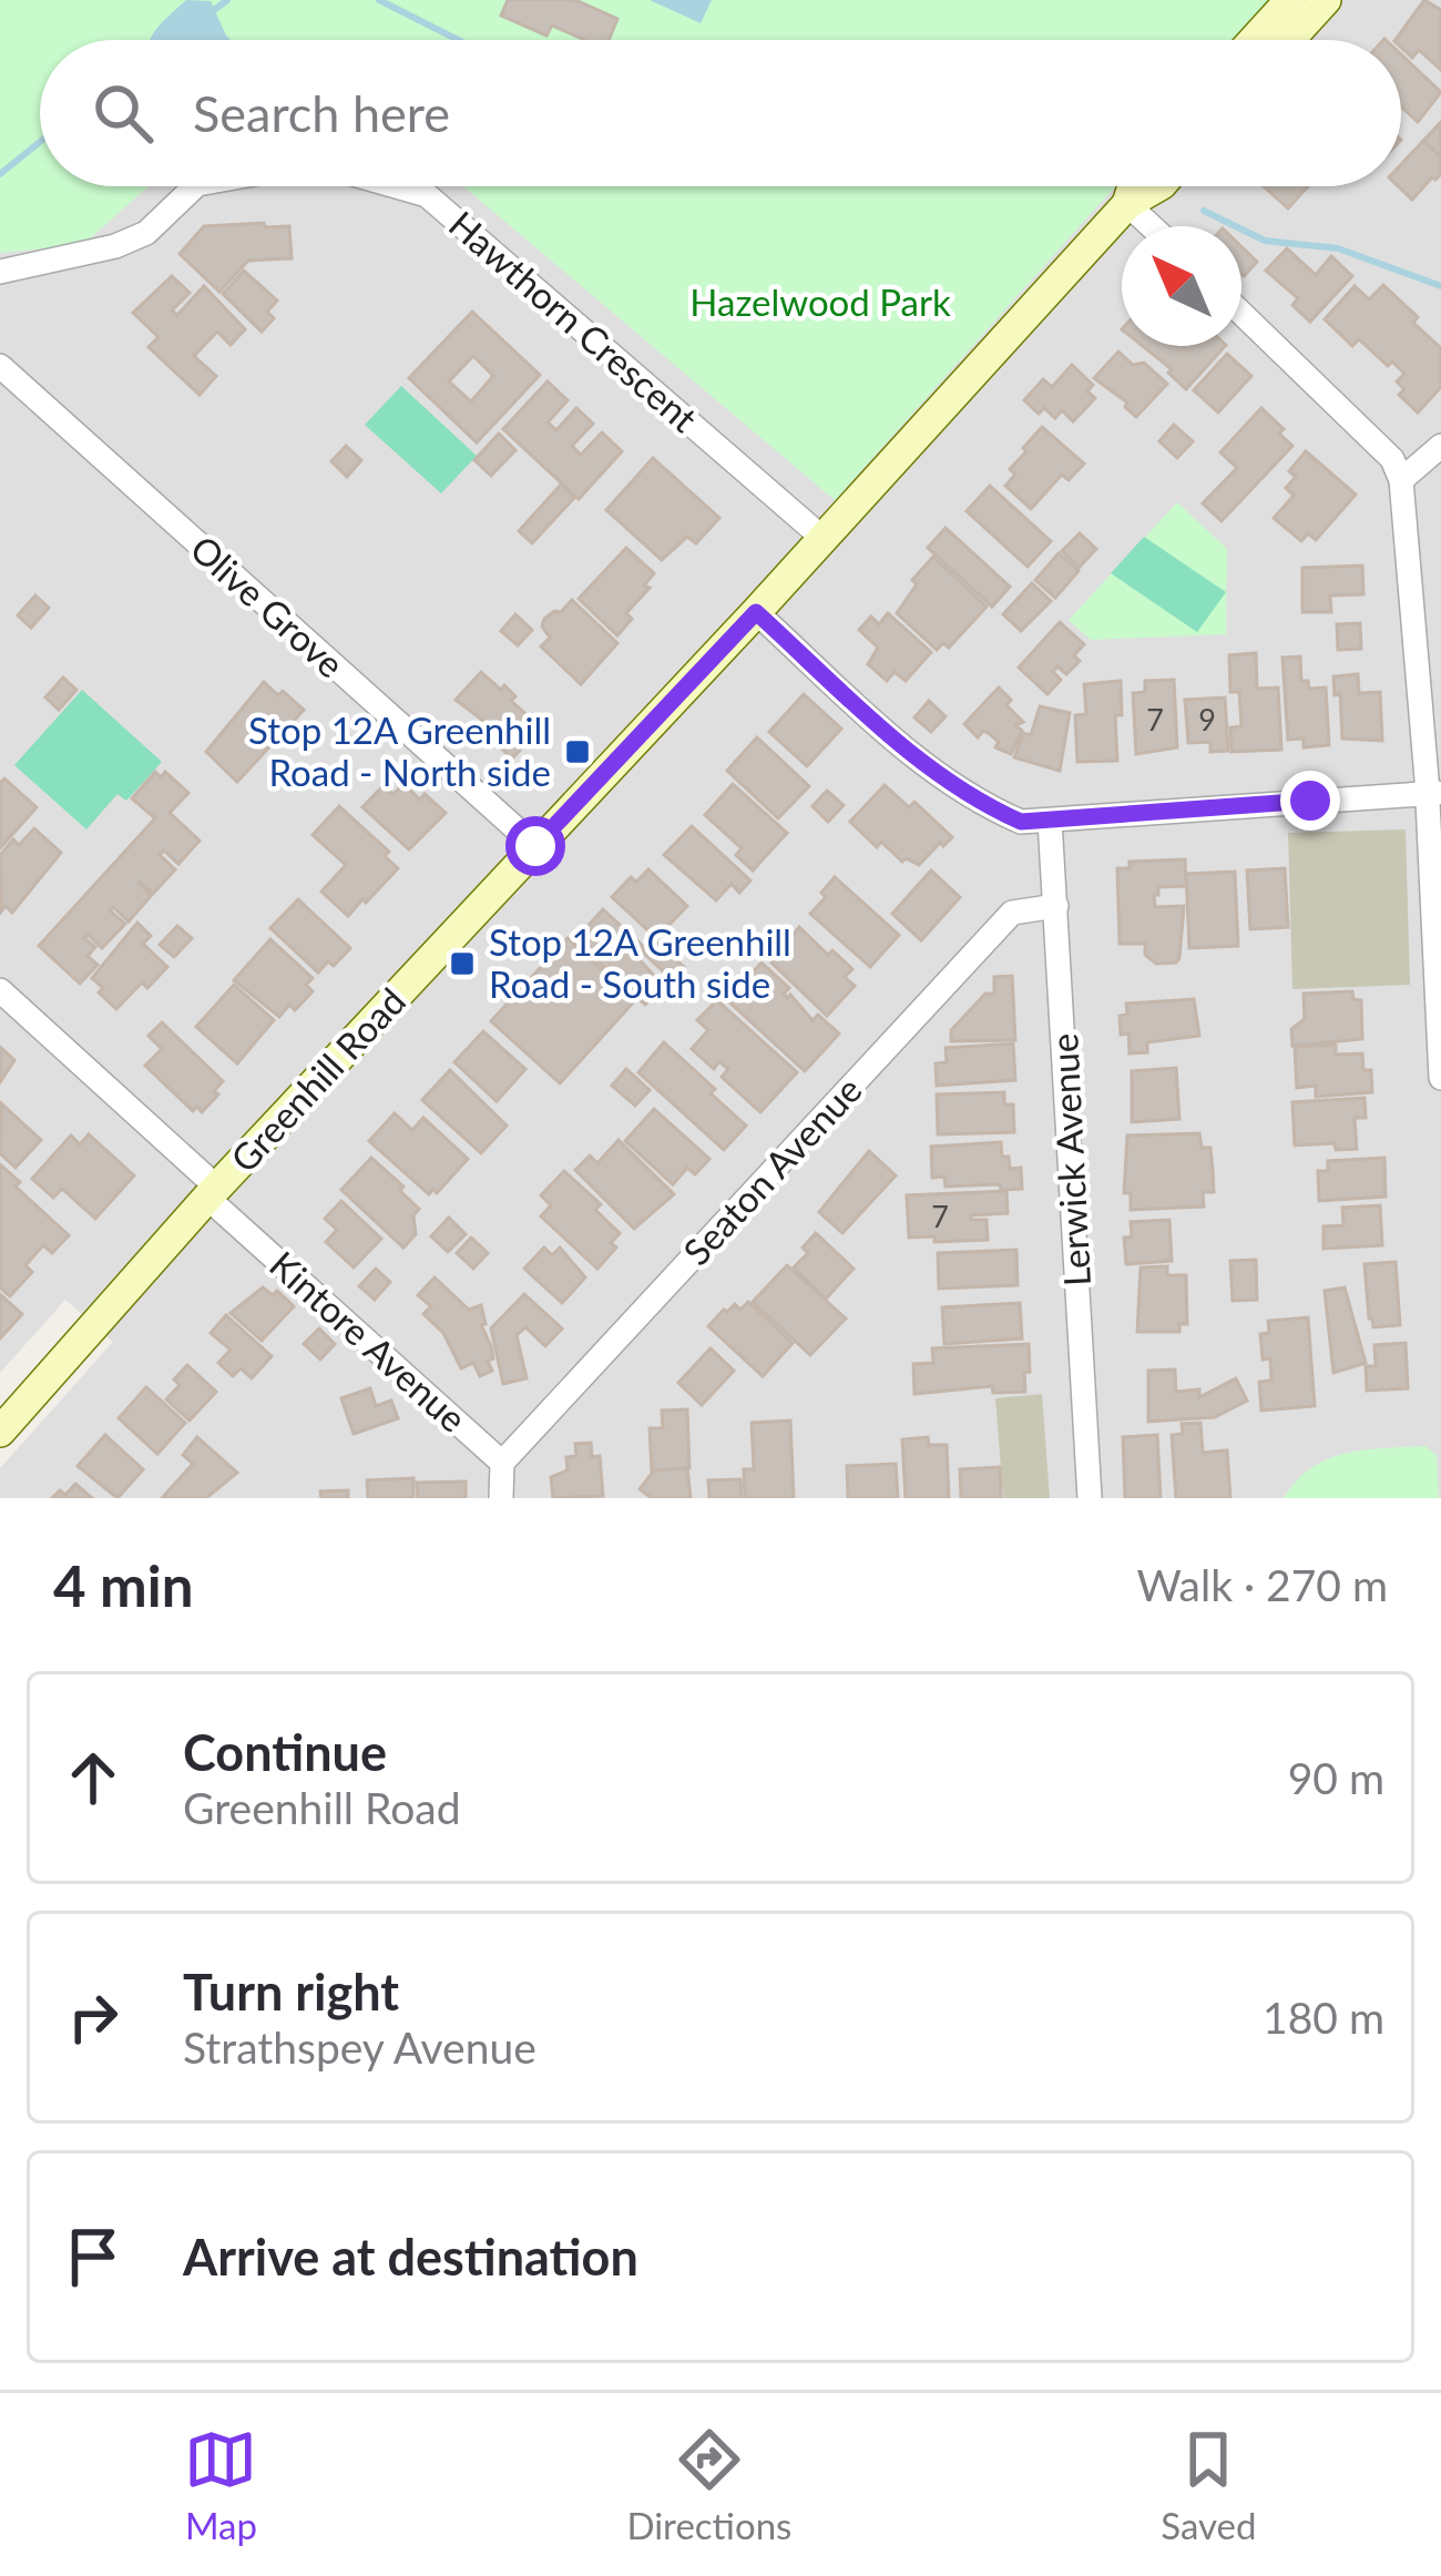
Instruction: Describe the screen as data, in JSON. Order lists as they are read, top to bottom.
{
  "streets": {
    "main road": ["Greenhill Road"],
    "street": [
      "Hawthorn Crescent",
      "Olive Grove",
      "Lerwick Avenue",
      "Seaton Avenue",
      "Kintore Avenue"
    ]
  },
  "crossings": [
    ["Hawthorn Crescent", "Greenhill Road"],
    ["Olive Grove", "Greenhill Road"],
    ["Greenhill Road", "Kintore Avenue"],
    ["Lerwick Avenue", "Seaton Avenue"],
    ["Seaton Avenue", "Kintore Avenue"]
  ],
  "parks": ["Hazelwood Park"],
  "places": {
    "transit": ["Stop 12A Greenhill Road - North side", "Stop 12A Greenhill Road - South side"]
  },
  "house_numbers": ["7", "9", "7"],
  "north": "top left",
  "page": {
    "search": "Search here",
    "heading": ["4 min", "Walk · 270 m"],
    "list": [
      ["Continue", "Greenhill Road", "90 m"],
      ["Turn right", "Strathspey Avenue", "180 m"],
      "Arrive at destination"
    ],
    "nav": ["Map", "Directions", "Saved"]
  }
}
